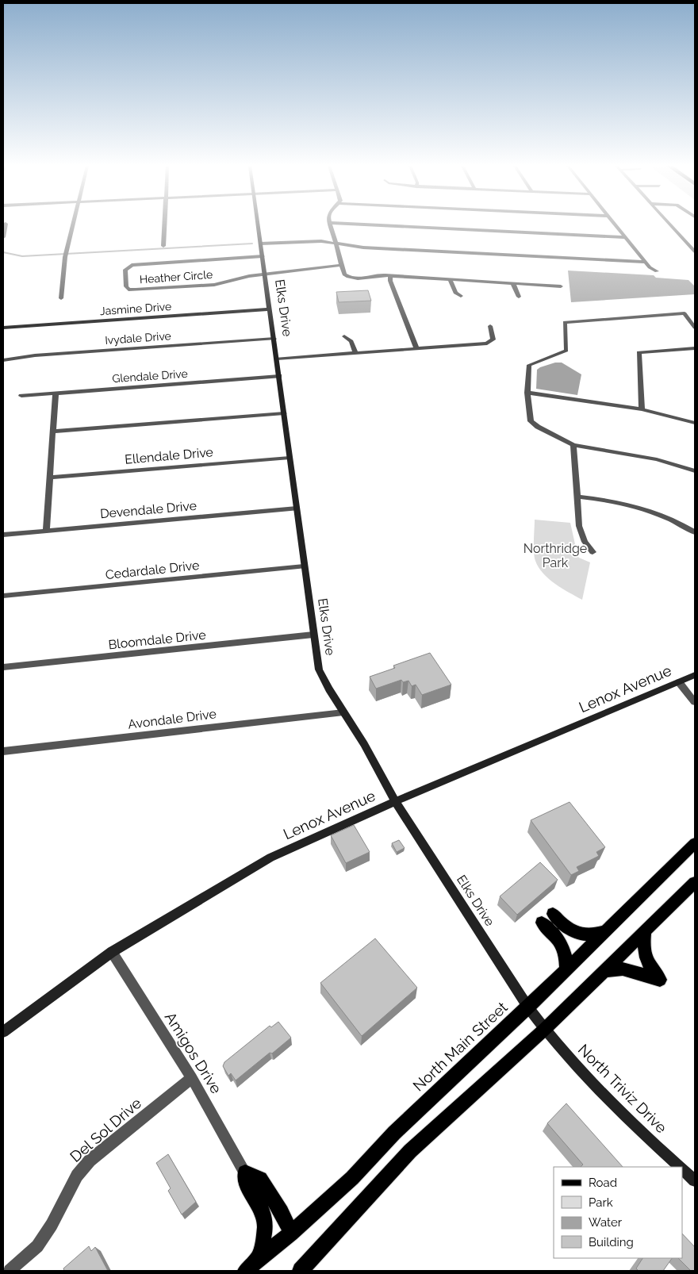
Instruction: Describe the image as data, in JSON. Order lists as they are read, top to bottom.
{
  "streets": {
    "main road": [
      "Elks Drive",
      "Jasmine Drive",
      "Lenox Avenue",
      "North Main Street",
      "North Triviz Drive"
    ],
    "street": [
      "Heather Circle",
      "Ivydale Drive",
      "Glendale Drive",
      "Ellendale Drive",
      "Devendale Drive",
      "Cedardale Drive",
      "Bloomdale Drive",
      "Avondale Drive",
      "Amigos Drive",
      "Del Sol Drive"
    ]
  },
  "crossings": [
    ["Heather Circle", "Elks Drive"],
    ["Elks Drive", "Jasmine Drive"],
    ["Elks Drive", "Ivydale Drive"],
    ["Elks Drive", "Glendale Drive"],
    ["Elks Drive", "Ellendale Drive"],
    ["Elks Drive", "Devendale Drive"],
    ["Elks Drive", "Cedardale Drive"],
    ["Elks Drive", "Bloomdale Drive"],
    ["Elks Drive", "Lenox Avenue"],
    ["Elks Drive", "Avondale Drive"],
    ["Elks Drive", "North Main Street"],
    ["Elks Drive", "North Triviz Drive"],
    ["Lenox Avenue", "Amigos Drive"],
    ["Amigos Drive", "Del Sol Drive"]
  ],
  "parks": ["Northridge Park"],
  "legend": [
    "Road",
    "Park",
    "Water",
    "Building"
  ]
}
